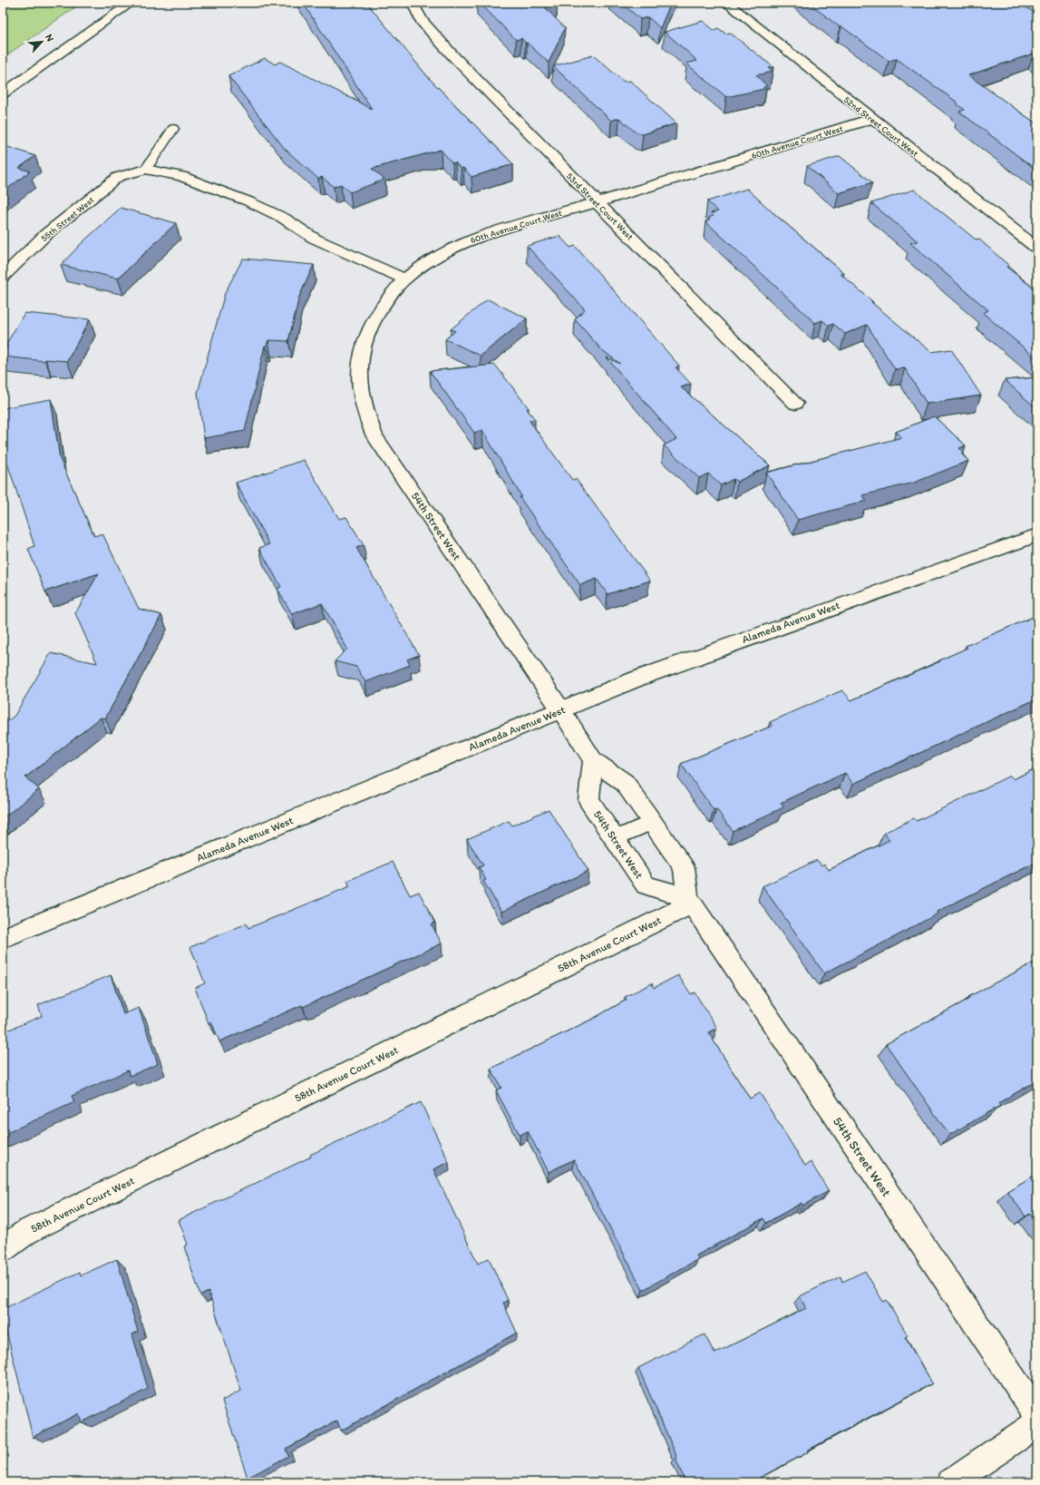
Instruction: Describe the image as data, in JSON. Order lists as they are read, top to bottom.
{
  "streets": {
    "street": [
      "52nd Street Court West",
      "60th Avenue Court West",
      "53rd Street Court West",
      "55th Street West",
      "54th Street West",
      "Alameda Avenue West",
      "58th Avenue Court West"
    ]
  },
  "crossings": [
    ["52nd Street Court West", "60th Avenue Court West"],
    ["60th Avenue Court West", "53rd Street Court West"],
    ["60th Avenue Court West", "54th Street West"],
    ["54th Street West", "Alameda Avenue West"],
    ["54th Street West", "58th Avenue Court West"]
  ],
  "north": "top right"
}
